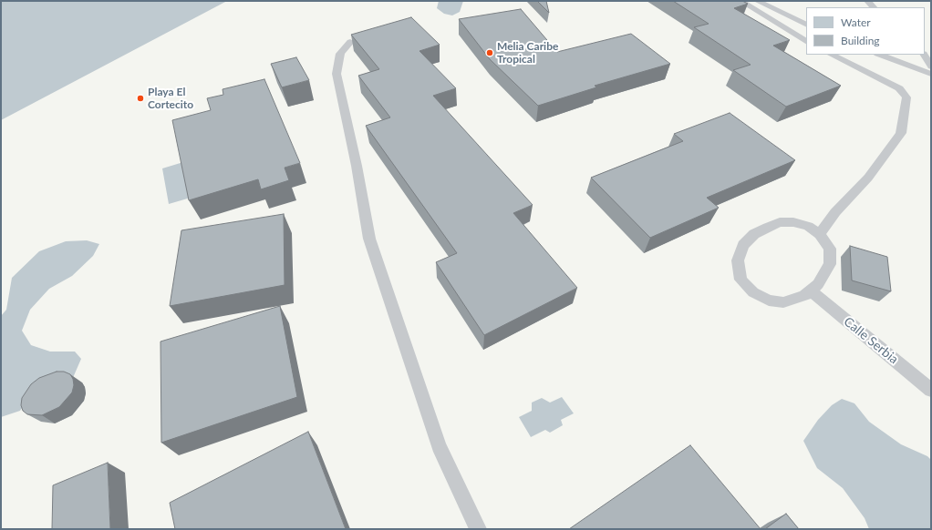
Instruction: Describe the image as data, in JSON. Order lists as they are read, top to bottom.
{
  "streets": {
    "lane": ["Calle Serbia"]
  },
  "places": ["Melia Caribe Tropical", "Playa El Cortecito"],
  "legend": ["Water", "Building"]
}
